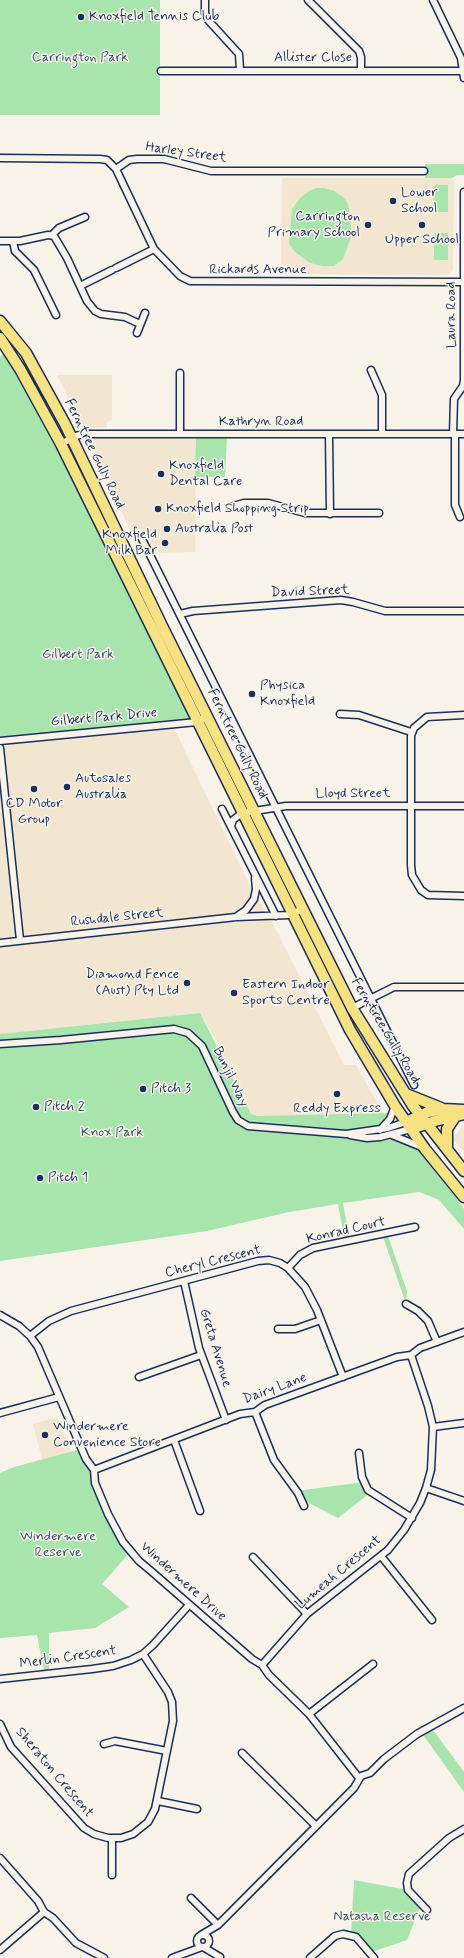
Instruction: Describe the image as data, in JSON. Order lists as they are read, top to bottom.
{
  "streets": {
    "main road": ["Ferntree Gully Road"],
    "street": [
      "Allister Close",
      "Harley Street",
      "Rickards Avenue",
      "Laura Road",
      "Kathryn Road",
      "David Street",
      "Gilbert Park Drive",
      "Lloyd Street",
      "Rushdale Street",
      "Bunjil Way",
      "Konrad Court",
      "Cheryl Crescent",
      "Greta Avenue",
      "Dairy Lane",
      "Lumeah Crescent",
      "Windermere Drive",
      "Merlin Crescent",
      "Sheraton Crescent"
    ]
  },
  "crossings": [
    ["Harley Street", "Rickards Avenue"],
    ["Rickards Avenue", "Laura Road"],
    ["Laura Road", "Kathryn Road"],
    ["Kathryn Road", "Ferntree Gully Road"],
    ["Ferntree Gully Road", "David Street"],
    ["Ferntree Gully Road", "Gilbert Park Drive"],
    ["Ferntree Gully Road", "Lloyd Street"],
    ["Ferntree Gully Road", "Rushdale Street"],
    ["Ferntree Gully Road", "Bunjil Way"],
    ["Konrad Court", "Cheryl Crescent"],
    ["Cheryl Crescent", "Greta Avenue"],
    ["Cheryl Crescent", "Dairy Lane"],
    ["Cheryl Crescent", "Windermere Drive"],
    ["Greta Avenue", "Dairy Lane"],
    ["Dairy Lane", "Lumeah Crescent"],
    ["Dairy Lane", "Windermere Drive"],
    ["Lumeah Crescent", "Windermere Drive"],
    ["Windermere Drive", "Merlin Crescent"]
  ],
  "parks": [
    "Carrington Park",
    "Gilbert Park",
    "Knox Park",
    "Windermere Reserve",
    "Natasha Reserve"
  ],
  "places": [
    "Knoxfield Tennis Club",
    "Lower School",
    "Carrington Primary School",
    "Upper School",
    "Knoxfield Dental Care",
    "Knoxfield Shopping Strip",
    "Australia Post",
    "Knoxfield Milk Bar",
    "Physica Knoxfield",
    "Autosales Australia",
    "CD Motor Group",
    "Diamond Fence (Aust) Pty Ltd",
    "Eastern Indoor Sports Centre",
    "Pitch 3",
    "Reddy Express",
    "Pitch 2",
    "Pitch 1",
    "Windermere Convenience Store"
  ]
}
